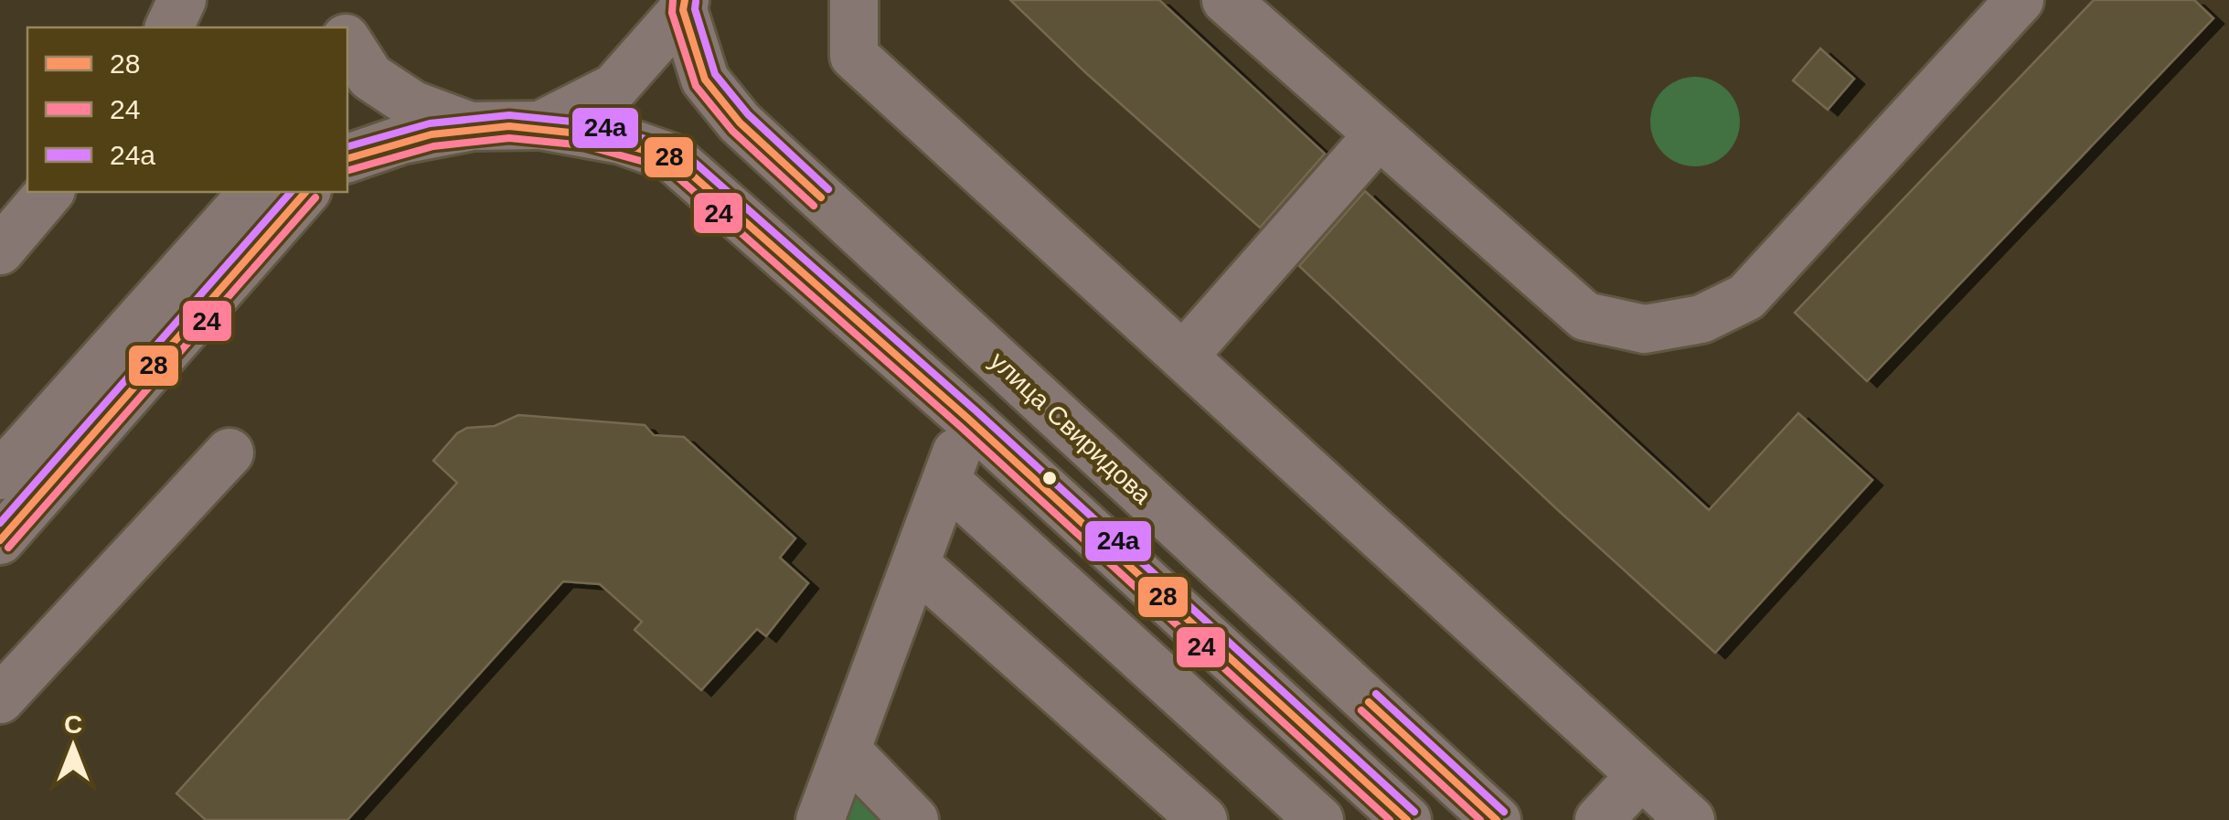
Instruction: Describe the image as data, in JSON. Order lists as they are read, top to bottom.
{
  "streets": {
    "street": ["улица Свиридова"]
  },
  "lines": ["transit line 28", "transit line 24", "transit line 24a"],
  "legend": ["28", "24", "24a"],
  "north": "top"
}
